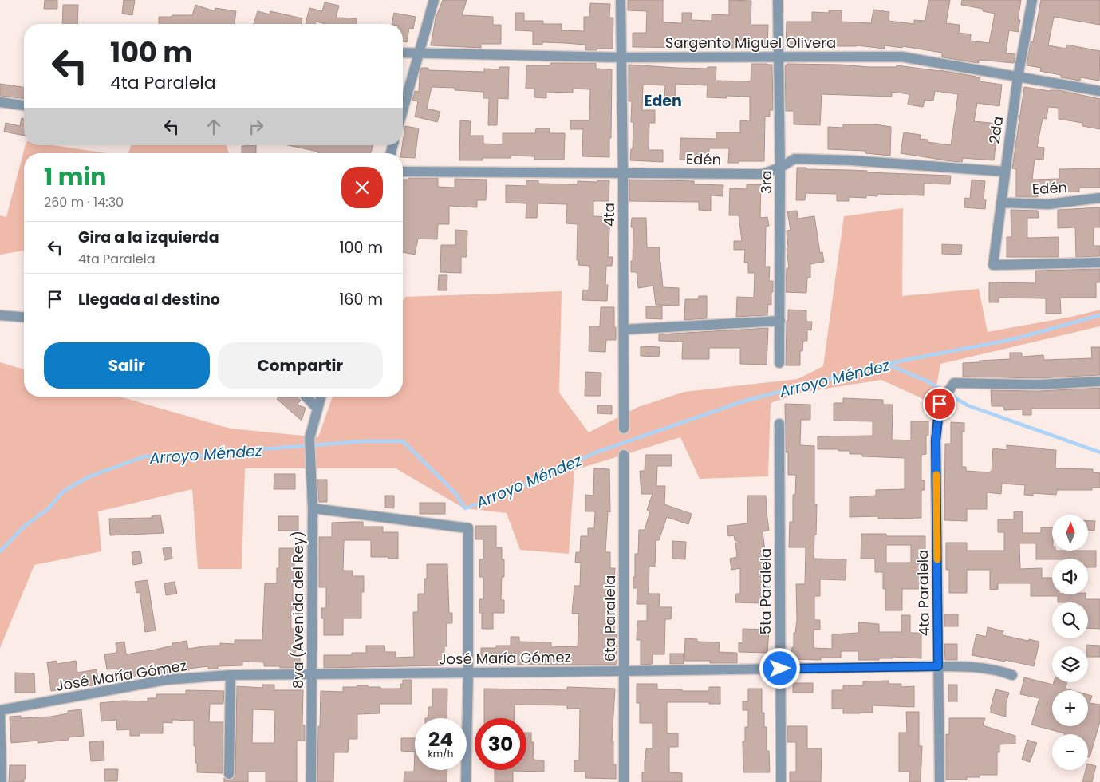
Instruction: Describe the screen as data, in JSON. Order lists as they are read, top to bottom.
{
  "streets": {
    "street": [
      "Sargento Miguel Olivera",
      "2da",
      "Edén",
      "3ra",
      "4ta",
      "5ta Paralela",
      "4ta Paralela",
      "8va (Avenida del Rey)",
      "6ta Paralela",
      "José María Gómez"
    ]
  },
  "crossings": [
    ["Sargento Miguel Olivera", "2da"],
    ["Sargento Miguel Olivera", "3ra"],
    ["Sargento Miguel Olivera", "4ta"],
    ["2da", "Edén"],
    ["Edén", "3ra"],
    ["Edén", "4ta"],
    ["5ta Paralela", "José María Gómez"],
    ["4ta Paralela", "José María Gómez"],
    ["8va (Avenida del Rey)", "José María Gómez"],
    ["6ta Paralela", "José María Gómez"]
  ],
  "districts": ["Eden"],
  "water": ["Arroyo Méndez"],
  "north": "top",
  "page": {
    "turn": ["100 m", "4ta Paralela"],
    "heading": ["1 min", "260 m · 14:30"],
    "list": [
      {
        "name": "Gira a la izquierda",
        "note": "4ta Paralela",
        "value": "100 m"
      },
      {
        "name": "Llegada al destino",
        "value": "160 m"
      }
    ],
    "buttons": ["Salir", "Compartir"],
    "map_buttons": ["+", "−"],
    "speed": "24 km/h",
    "limit": "30"
  }
}
